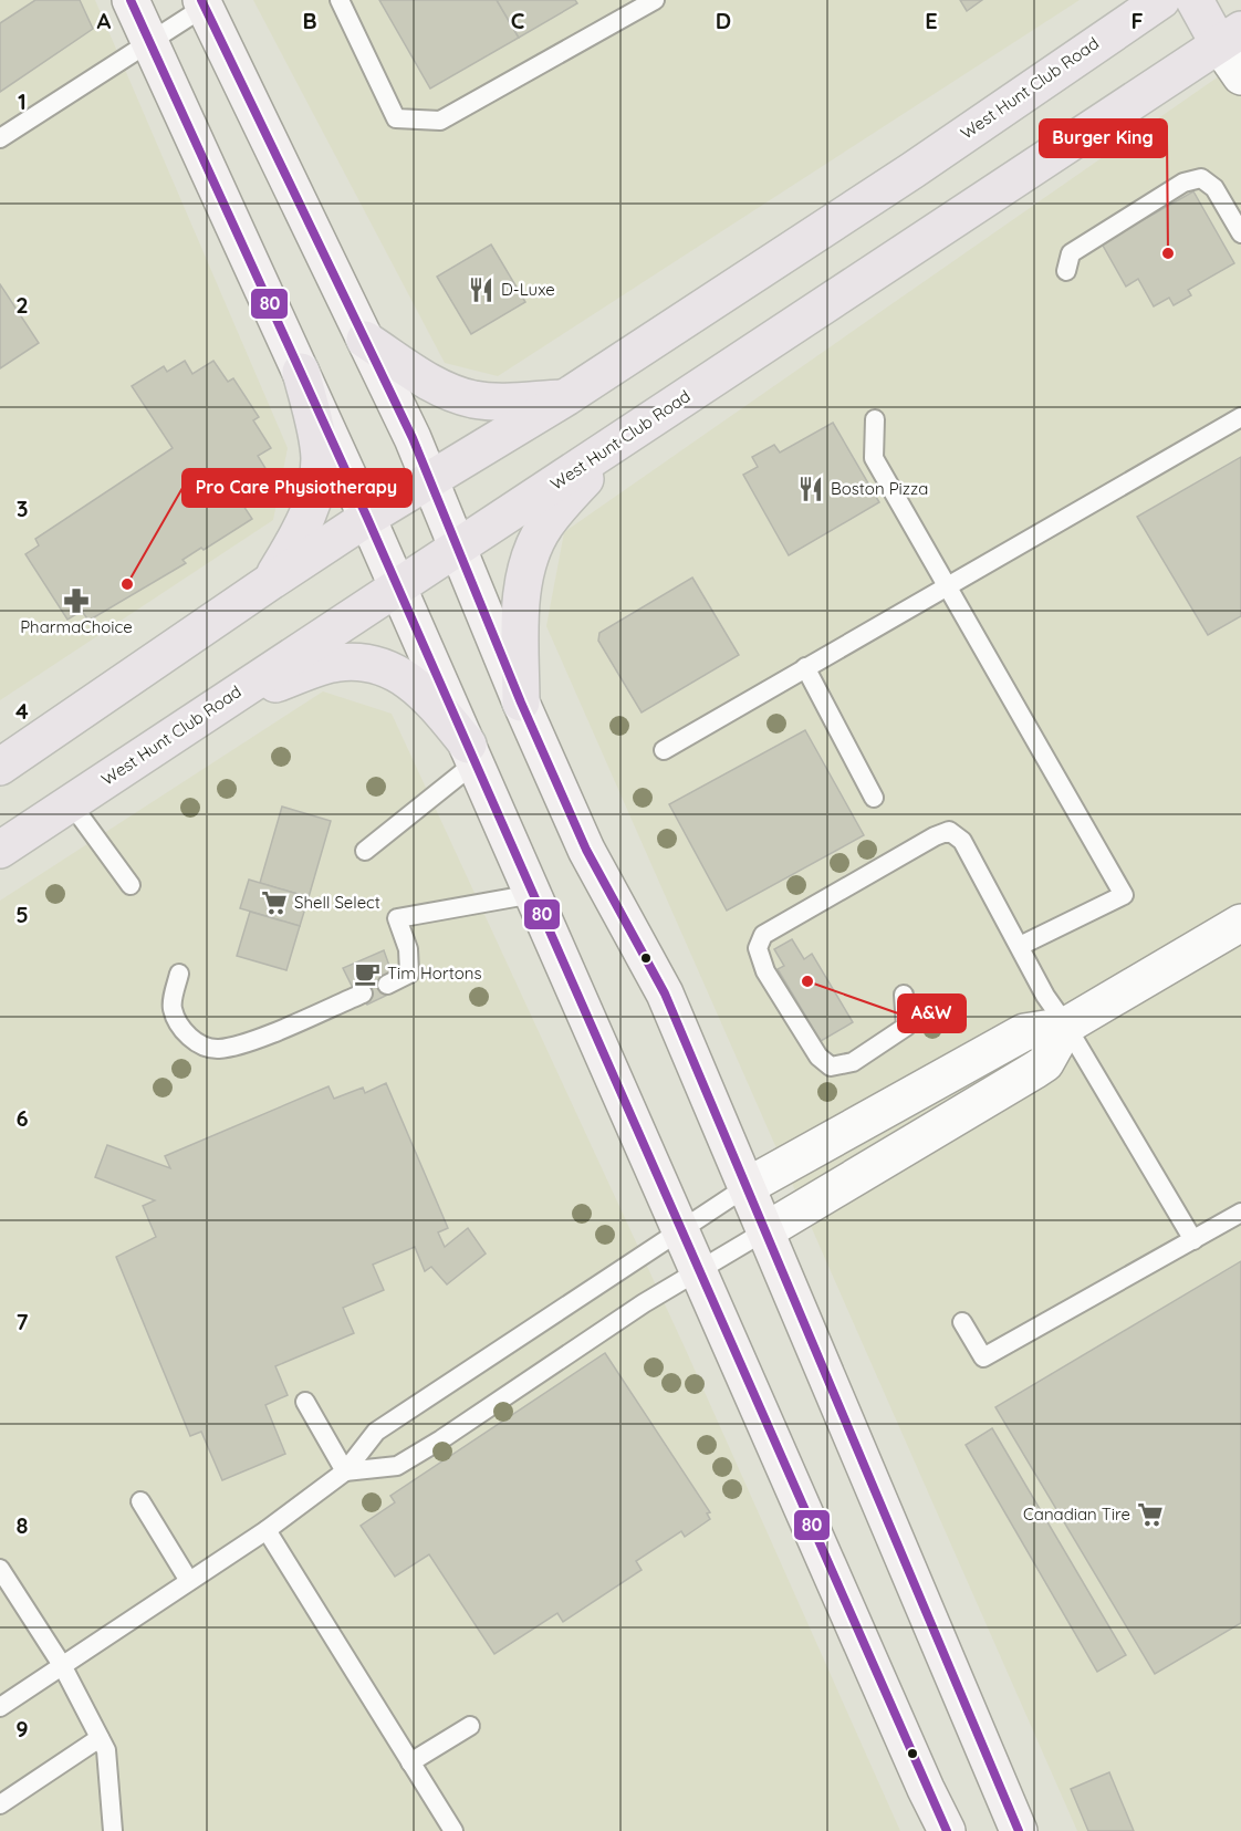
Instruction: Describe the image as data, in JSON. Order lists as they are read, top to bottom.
{
  "streets": {
    "main road": ["West Hunt Club Road"]
  },
  "places": {
    "other": ["Burger King", "Pro Care Physiotherapy", "A&W"],
    "restaurant": ["D-Luxe", "Boston Pizza"],
    "pharmacy": ["PharmaChoice"],
    "supermarket": ["Shell Select", "Canadian Tire"],
    "cafe": ["Tim Hortons"]
  },
  "lines": ["transit line 80"],
  "grid": {
    "columns": [
      "A",
      "B",
      "C",
      "D",
      "E",
      "F"
    ],
    "rows": [
      "1",
      "2",
      "3",
      "4",
      "5",
      "6",
      "7",
      "8",
      "9"
    ]
  }
}
